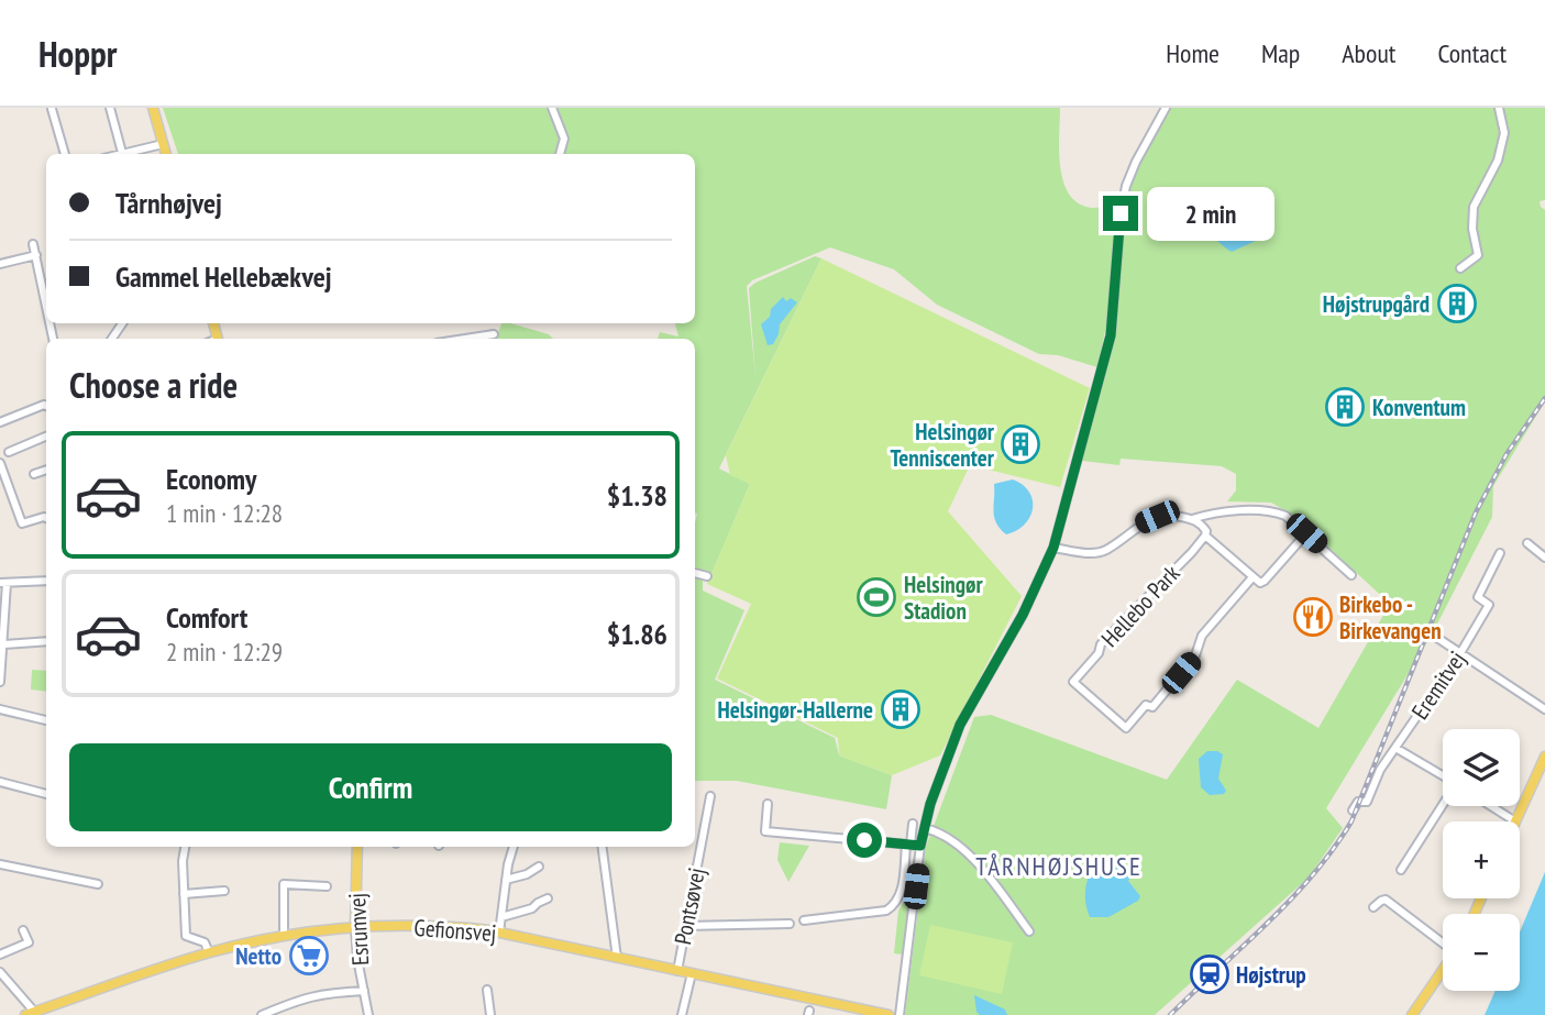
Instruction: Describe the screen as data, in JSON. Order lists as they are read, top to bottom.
{
  "streets": {
    "main road": ["Esrumvej", "Gefionsvej"],
    "street": ["Hellebo Park", "Eremitvej", "Pontsøvej"]
  },
  "crossings": [
    ["Pontsøvej", "Gefionsvej"],
    ["Esrumvej", "Gefionsvej"]
  ],
  "districts": ["TÅRNHØJSHUSE"],
  "places": {
    "building": [
      "Højstrupgård",
      "Konventum",
      "Helsingør Tenniscenter",
      "Helsingør-Hallerne"
    ],
    "sports": ["Helsingør Stadion"],
    "restaurant": ["Birkebo - Birkevangen"],
    "supermarket": ["Netto"],
    "station": ["Højstrup"]
  },
  "page": {
    "header": "Hoppr",
    "nav": [
      "Home",
      "Map",
      "About",
      "Contact"
    ],
    "banner": ["Tårnhøjvej", "Gammel Hellebækvej"],
    "bubble": "2 min",
    "heading": "Choose a ride",
    "list": [
      {
        "name": "Economy",
        "note": "1 min · 12:28",
        "value": "$1.38"
      },
      {
        "name": "Comfort",
        "note": "2 min · 12:29",
        "value": "$1.86"
      }
    ],
    "buttons": "Confirm",
    "map_buttons": ["+", "−"]
  }
}
